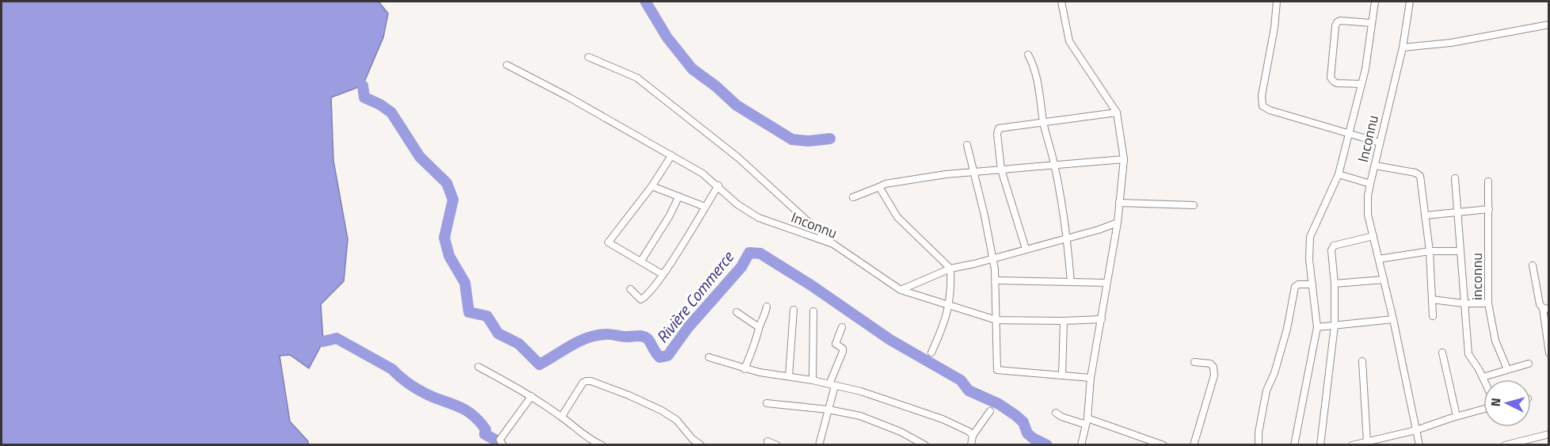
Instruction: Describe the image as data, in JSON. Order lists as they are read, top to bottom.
{
  "streets": {
    "street": ["Inconnu", "inconnu"]
  },
  "water": ["Rivière Commerce"],
  "north": "left"
}
